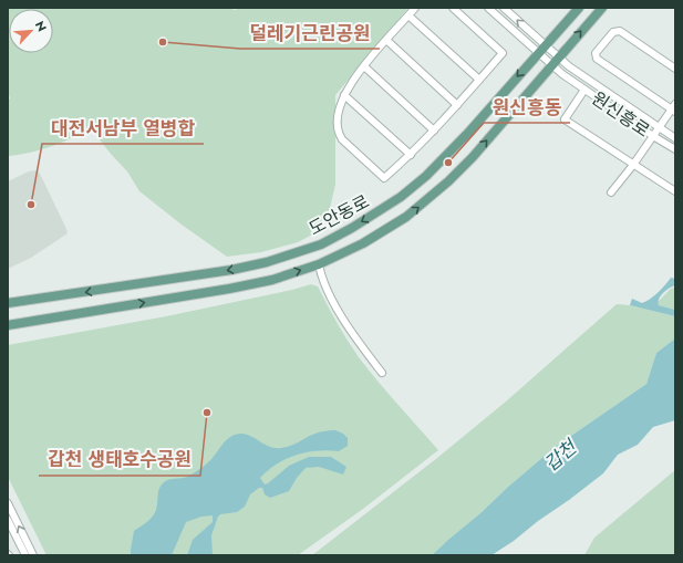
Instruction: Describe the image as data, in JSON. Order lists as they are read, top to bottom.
{
  "streets": {
    "main road": ["도안동로"],
    "street": ["원신흥로"]
  },
  "crossings": [
    ["원신흥로", "도안동로"]
  ],
  "water": ["갑천"],
  "places": [
    "덜레기근린공원",
    "원신흥동",
    "대전서남부 열병합",
    "갑천 생태호수공원"
  ],
  "north": "top right"
}
